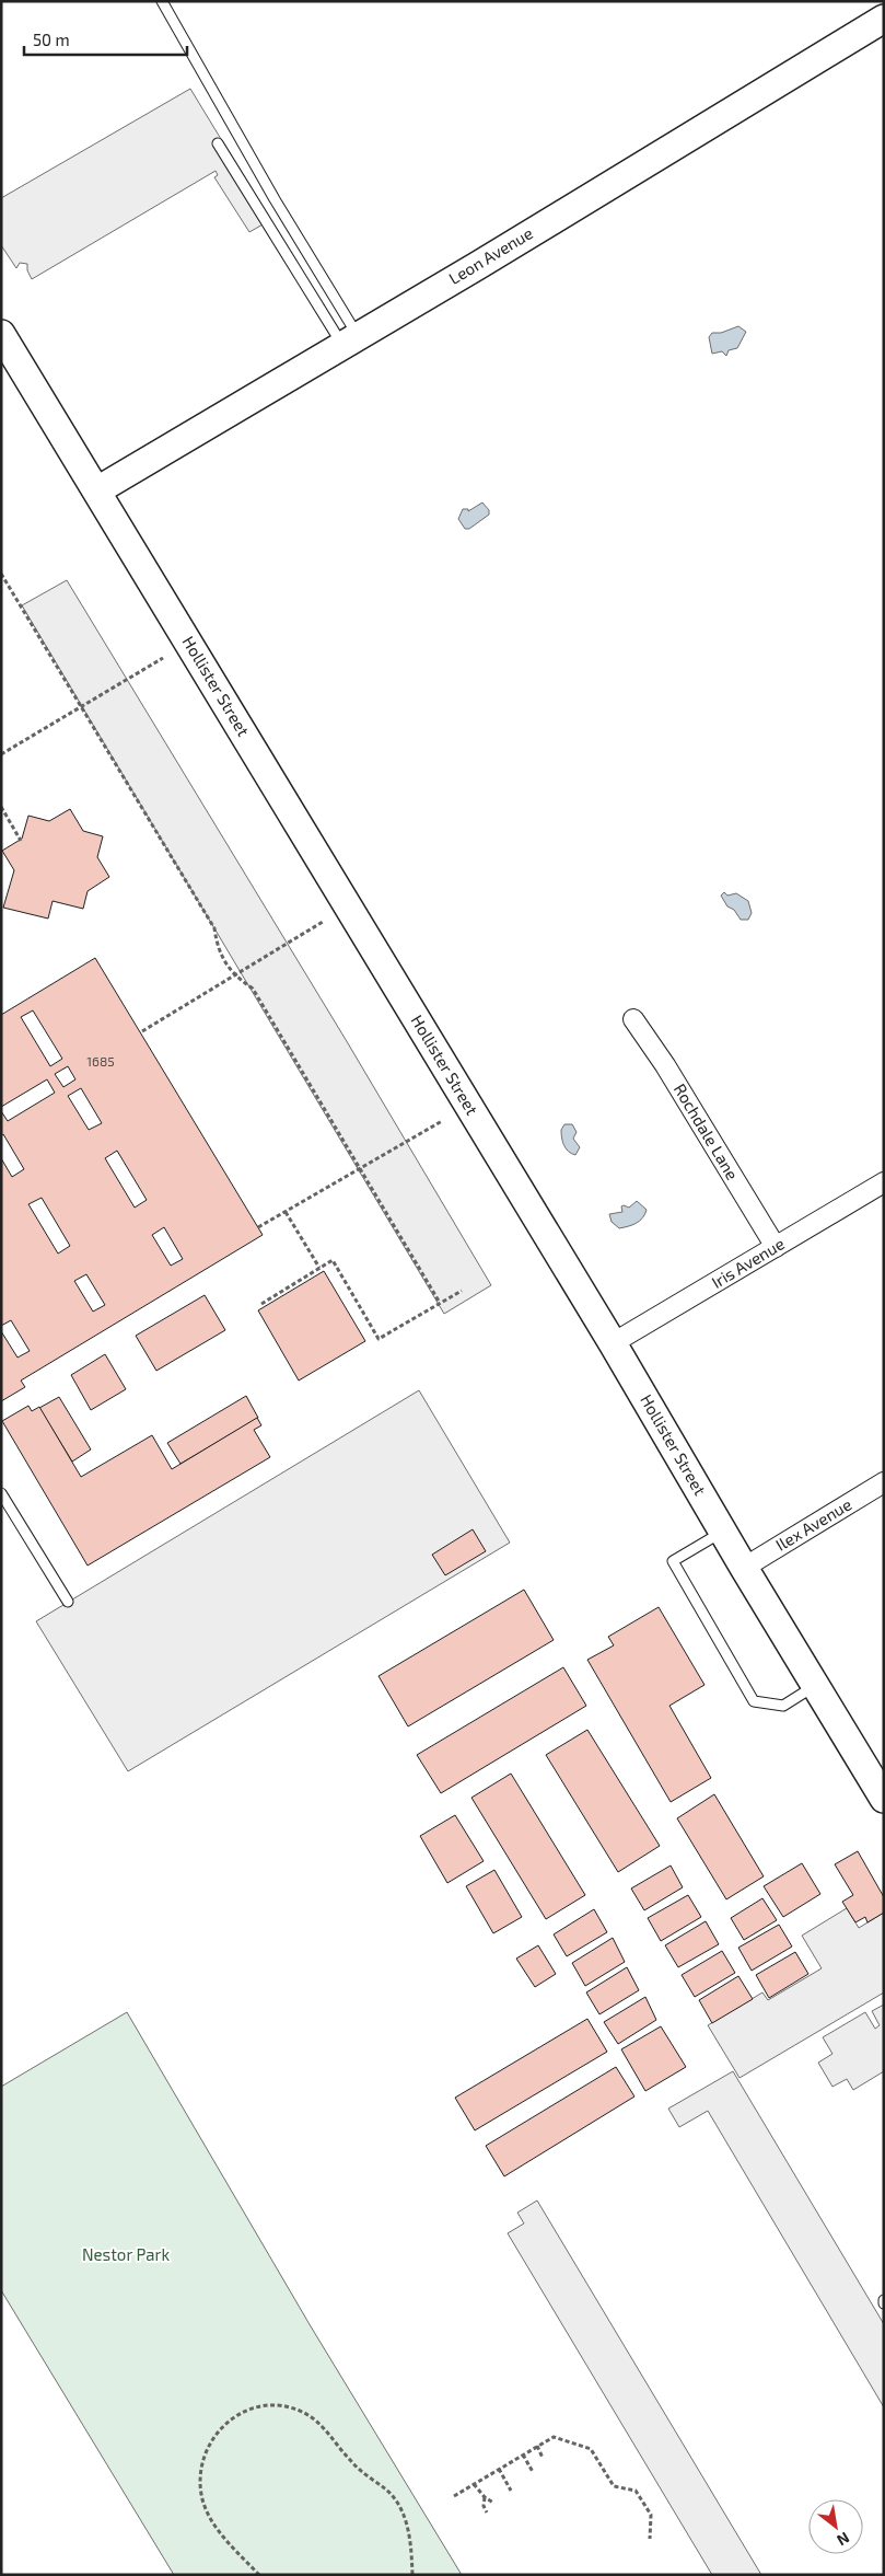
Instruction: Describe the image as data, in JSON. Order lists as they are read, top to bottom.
{
  "streets": {
    "main road": ["Leon Avenue", "Hollister Street"],
    "street": ["Rochdale Lane", "Iris Avenue", "Ilex Avenue"]
  },
  "crossings": [
    ["Leon Avenue", "Hollister Street"],
    ["Hollister Street", "Iris Avenue"],
    ["Hollister Street", "Ilex Avenue"],
    ["Rochdale Lane", "Iris Avenue"]
  ],
  "parks": ["Nestor Park"],
  "house_numbers": ["1685"],
  "scale_bar": "50 m",
  "north": "bottom right"
}
